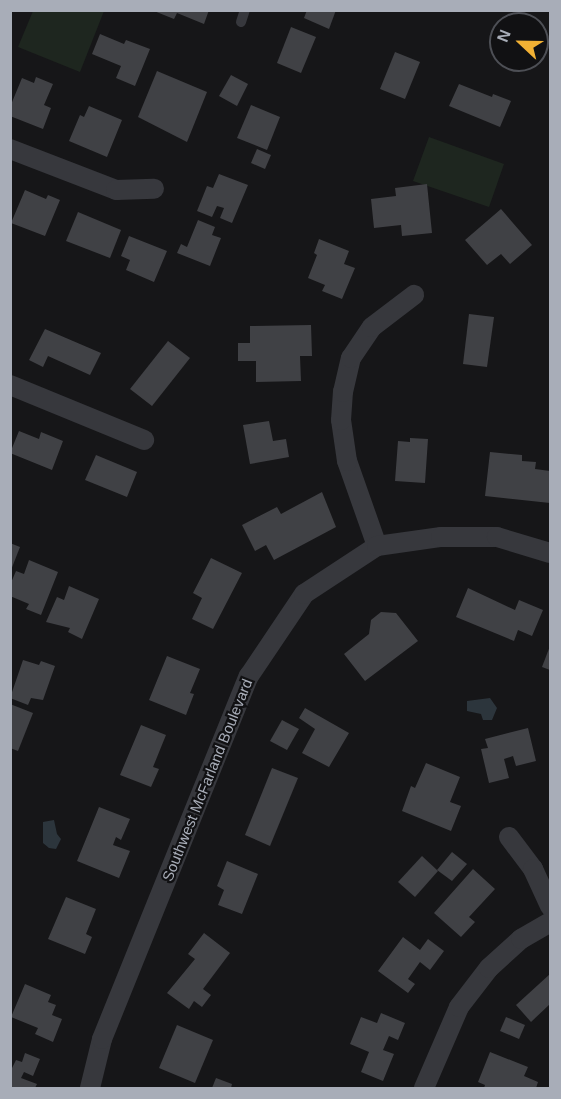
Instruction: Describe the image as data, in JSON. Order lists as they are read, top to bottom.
{
  "streets": {
    "street": ["Southwest McFarland Boulevard"]
  },
  "north": "left"
}
